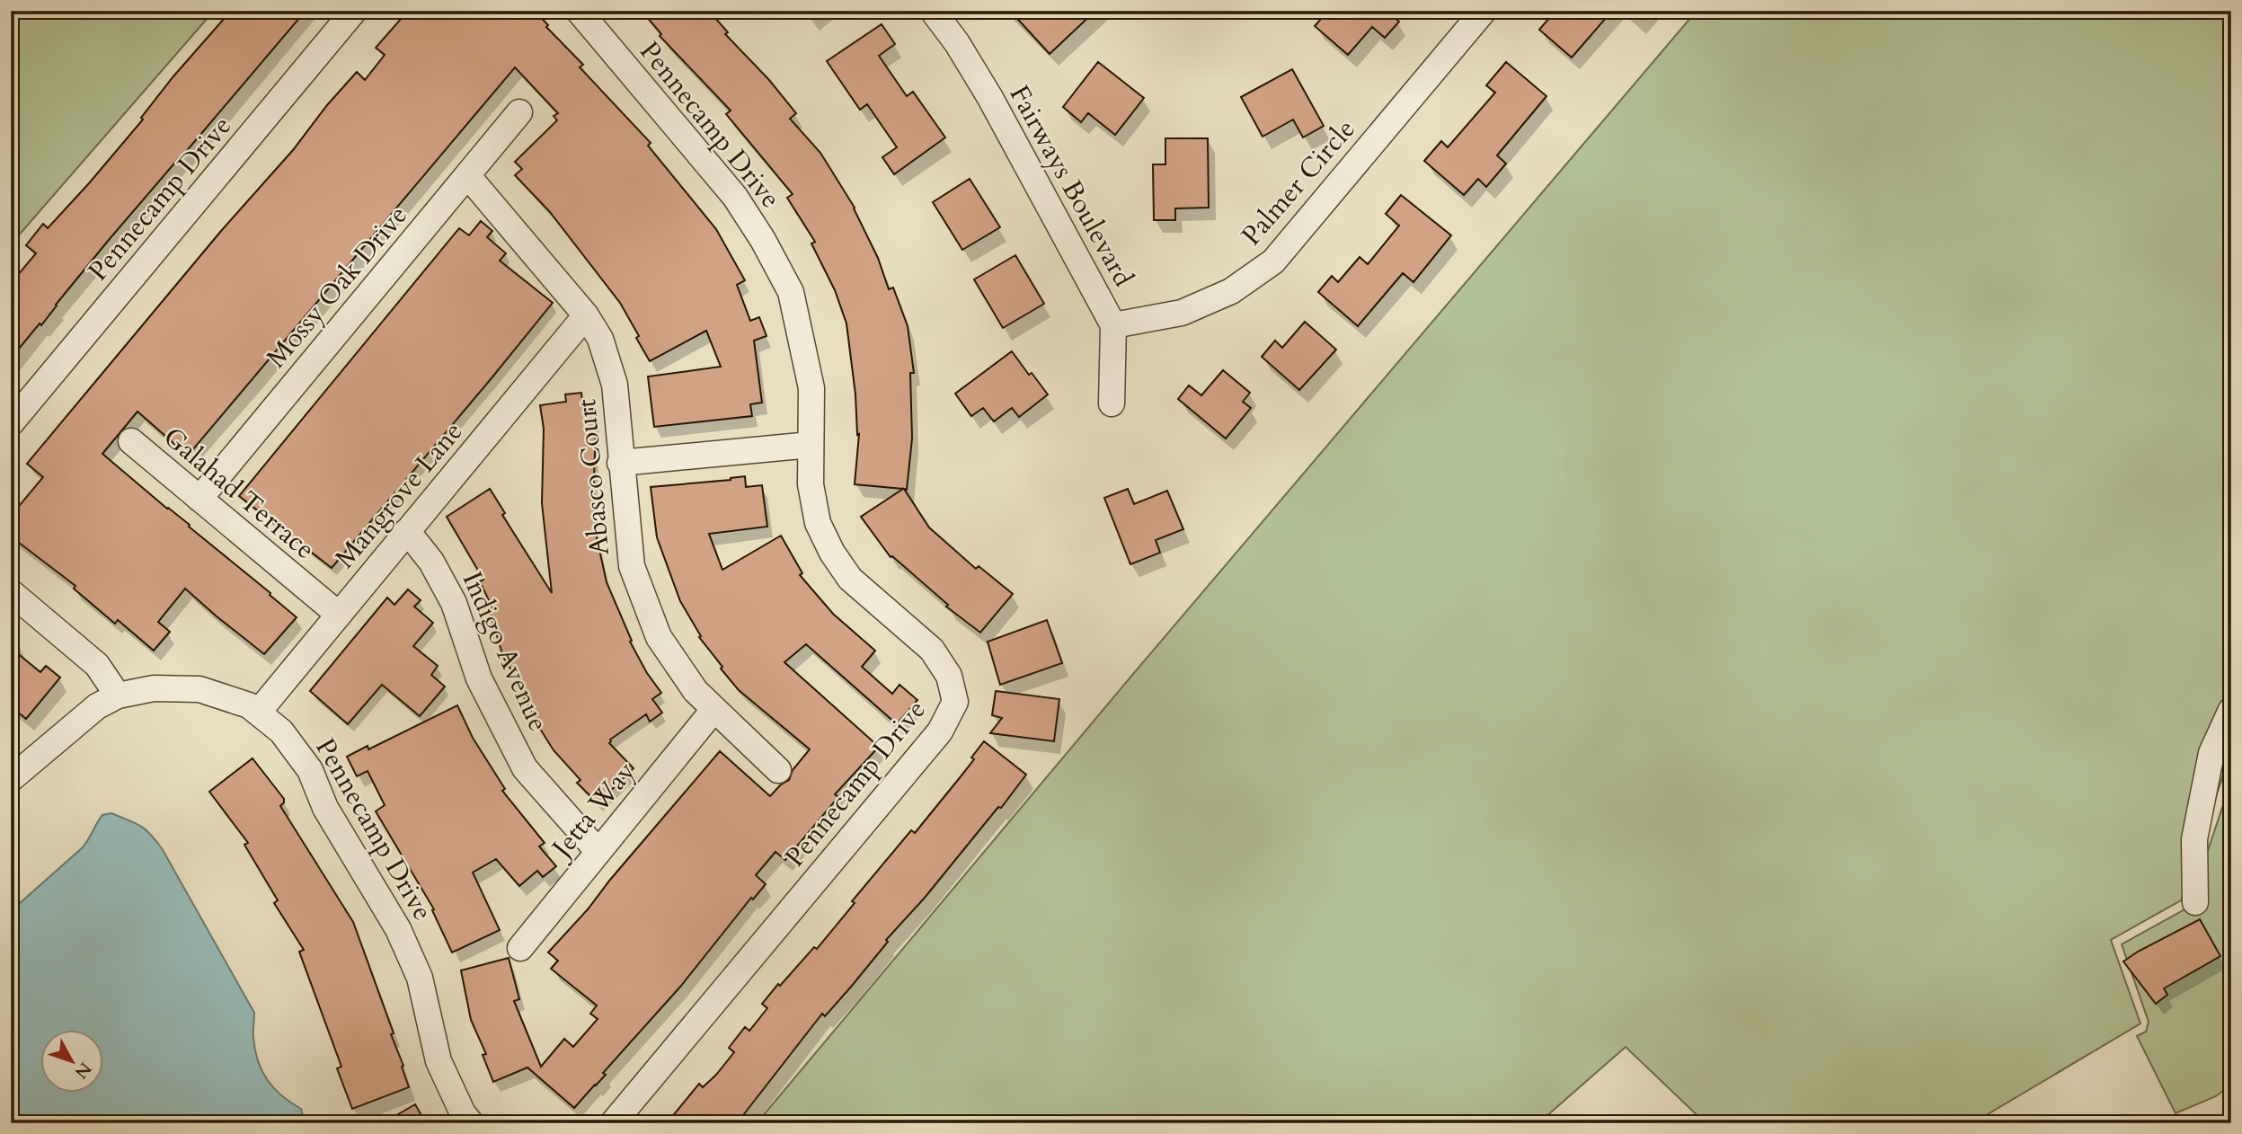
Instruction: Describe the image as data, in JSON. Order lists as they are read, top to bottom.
{
  "streets": {
    "street": [
      "Pennecamp Drive",
      "Palmer Circle",
      "Fairways Boulevard",
      "Mossy Oak Drive",
      "Abasco Court",
      "Galahad Terrace",
      "Mangrove Lane",
      "Indigo Avenue",
      "Jetta Way"
    ]
  },
  "crossings": [
    ["Pennecamp Drive", "Mangrove Lane"],
    ["Palmer Circle", "Fairways Boulevard"],
    ["Mossy Oak Drive", "Abasco Court"],
    ["Mossy Oak Drive", "Galahad Terrace"],
    ["Abasco Court", "Mangrove Lane"],
    ["Abasco Court", "Jetta Way"],
    ["Galahad Terrace", "Mangrove Lane"],
    ["Mangrove Lane", "Indigo Avenue"],
    ["Indigo Avenue", "Jetta Way"]
  ],
  "north": "bottom right"
}
